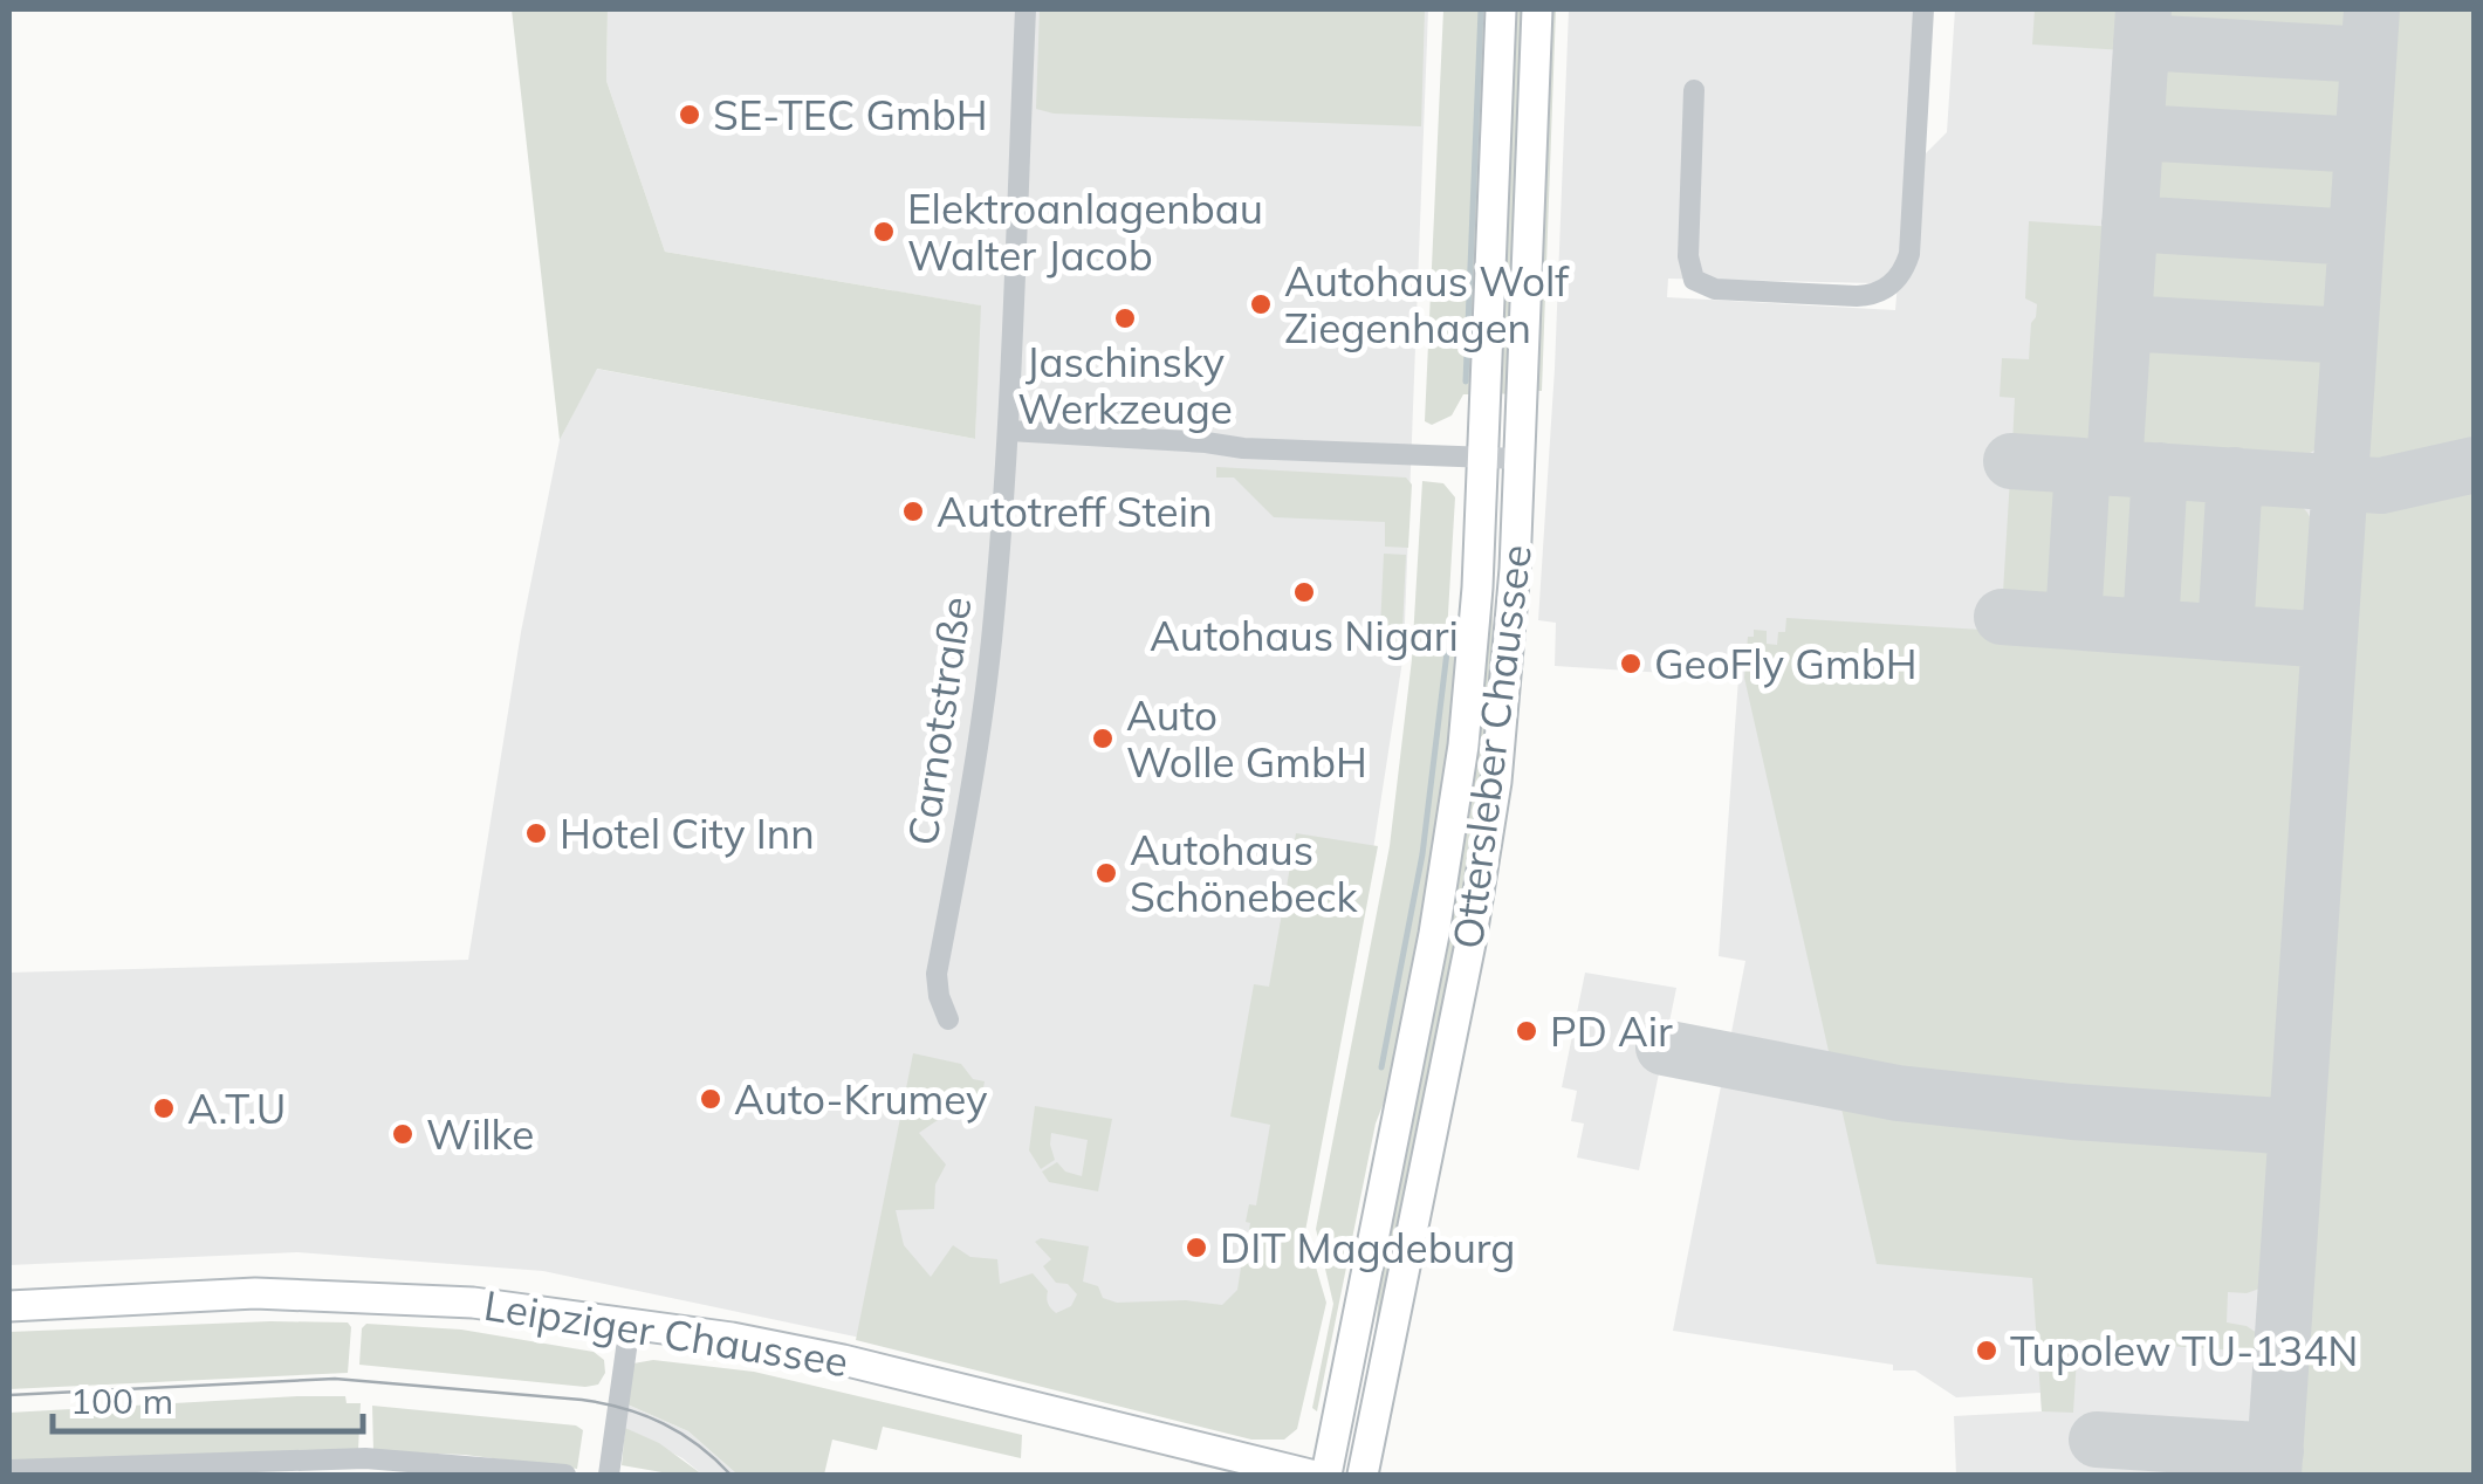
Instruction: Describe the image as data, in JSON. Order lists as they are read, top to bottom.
{
  "streets": {
    "main road": ["Ottersleber Chaussee", "Leipziger Chaussee"],
    "street": ["Carnotstraße"]
  },
  "places": [
    "SE-TEC GmbH",
    "Elektroanlagenbau Walter Jacob",
    "Autohaus Wolf Ziegenhagen",
    "Jaschinsky Werkzeuge",
    "Autotreff Stein",
    "Autohaus Nigari",
    "GeoFly GmbH",
    "Auto Wolle GmbH",
    "Hotel City Inn",
    "Autohaus Schönebeck",
    "PD Air",
    "Auto-Krumey",
    "A.T.U",
    "Wilke",
    "DIT Magdeburg",
    "Tupolew TU-134N"
  ],
  "scale_bar": "100 m"
}
